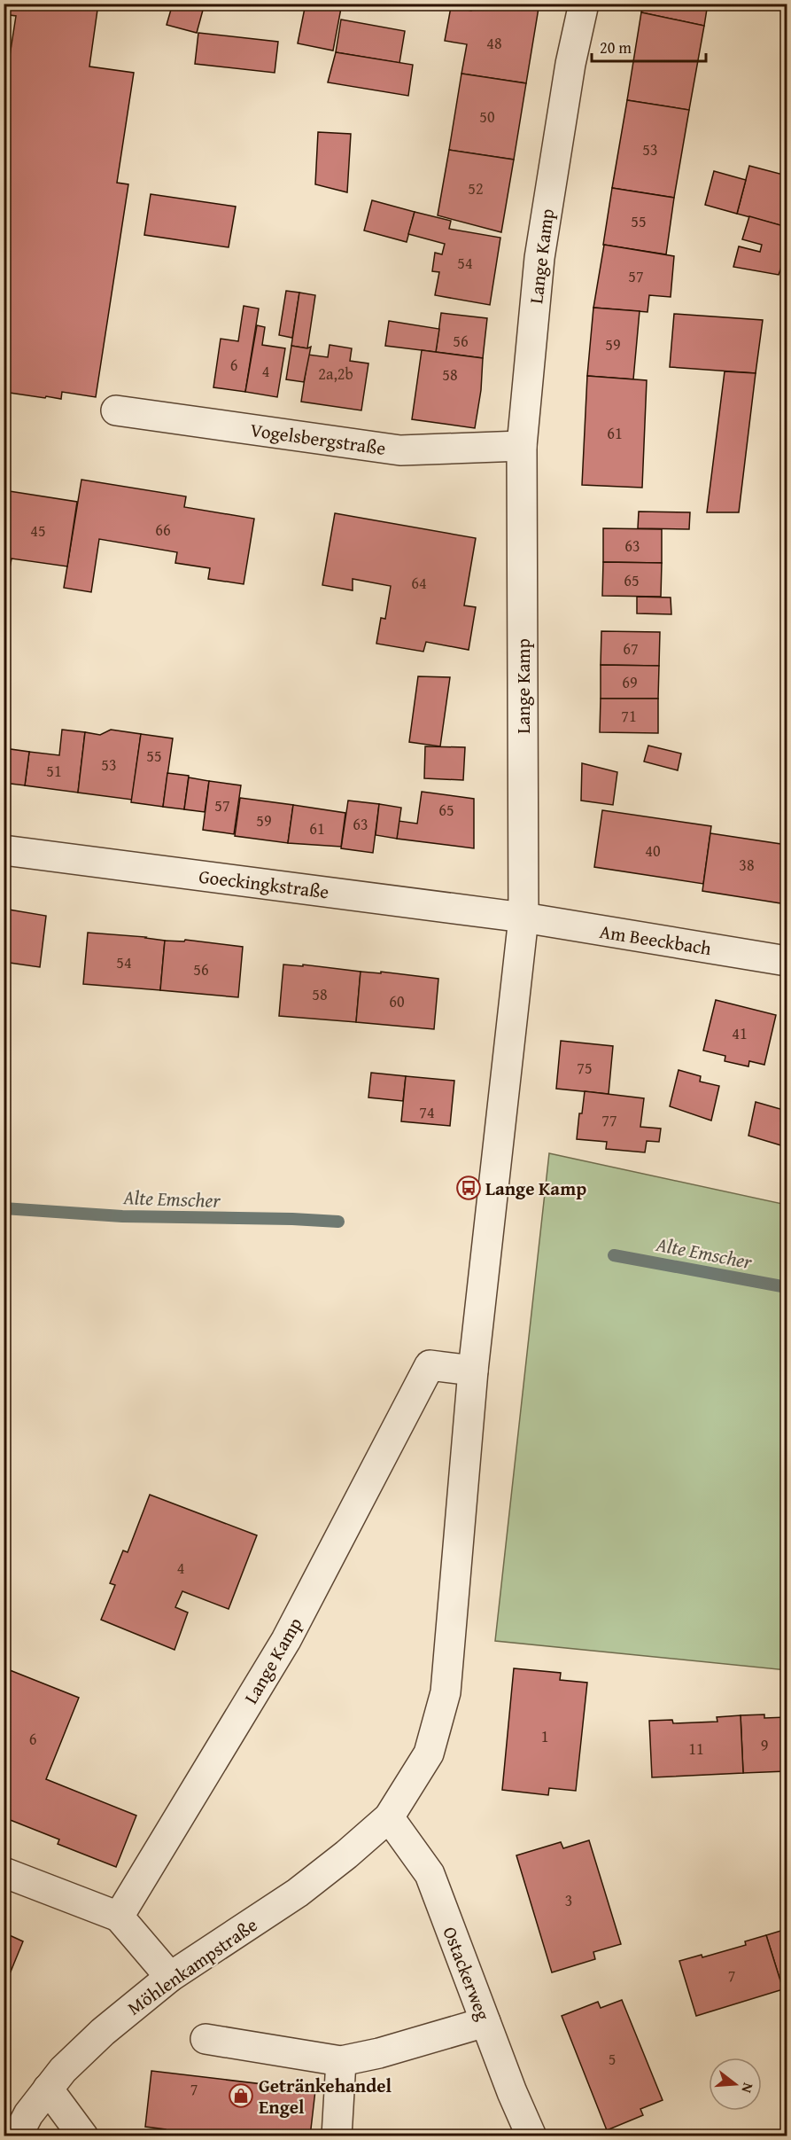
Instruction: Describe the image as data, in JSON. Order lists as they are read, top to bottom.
{
  "streets": {
    "street": [
      "Lange Kamp",
      "Vogelsbergstraße",
      "Goeckingkstraße",
      "Am Beeckbach",
      "Möhlenkampstraße",
      "Ostackerweg"
    ]
  },
  "crossings": [
    ["Lange Kamp", "Vogelsbergstraße"],
    ["Lange Kamp", "Goeckingkstraße"],
    ["Lange Kamp", "Am Beeckbach"],
    ["Lange Kamp", "Möhlenkampstraße"],
    ["Lange Kamp", "Ostackerweg"],
    ["Goeckingkstraße", "Am Beeckbach"],
    ["Möhlenkampstraße", "Ostackerweg"]
  ],
  "water": ["Alte Emscher"],
  "places": {
    "bus stop": ["Lange Kamp"],
    "shop": ["Getränkehandel Engel"]
  },
  "house_numbers": [
    "48",
    "50",
    "53",
    "52",
    "55",
    "54",
    "57",
    "56",
    "59",
    "6",
    "4",
    "2a,2b",
    "58",
    "61",
    "66",
    "45",
    "63",
    "65",
    "64",
    "67",
    "69",
    "71",
    "55",
    "53",
    "51",
    "57",
    "65",
    "59",
    "63",
    "61",
    "40",
    "38",
    "54",
    "56",
    "58",
    "60",
    "41",
    "75",
    "74",
    "77",
    "4",
    "1",
    "6",
    "9",
    "11",
    "3",
    "7",
    "5",
    "7"
  ],
  "scale_bar": "20 m",
  "north": "right"
}
